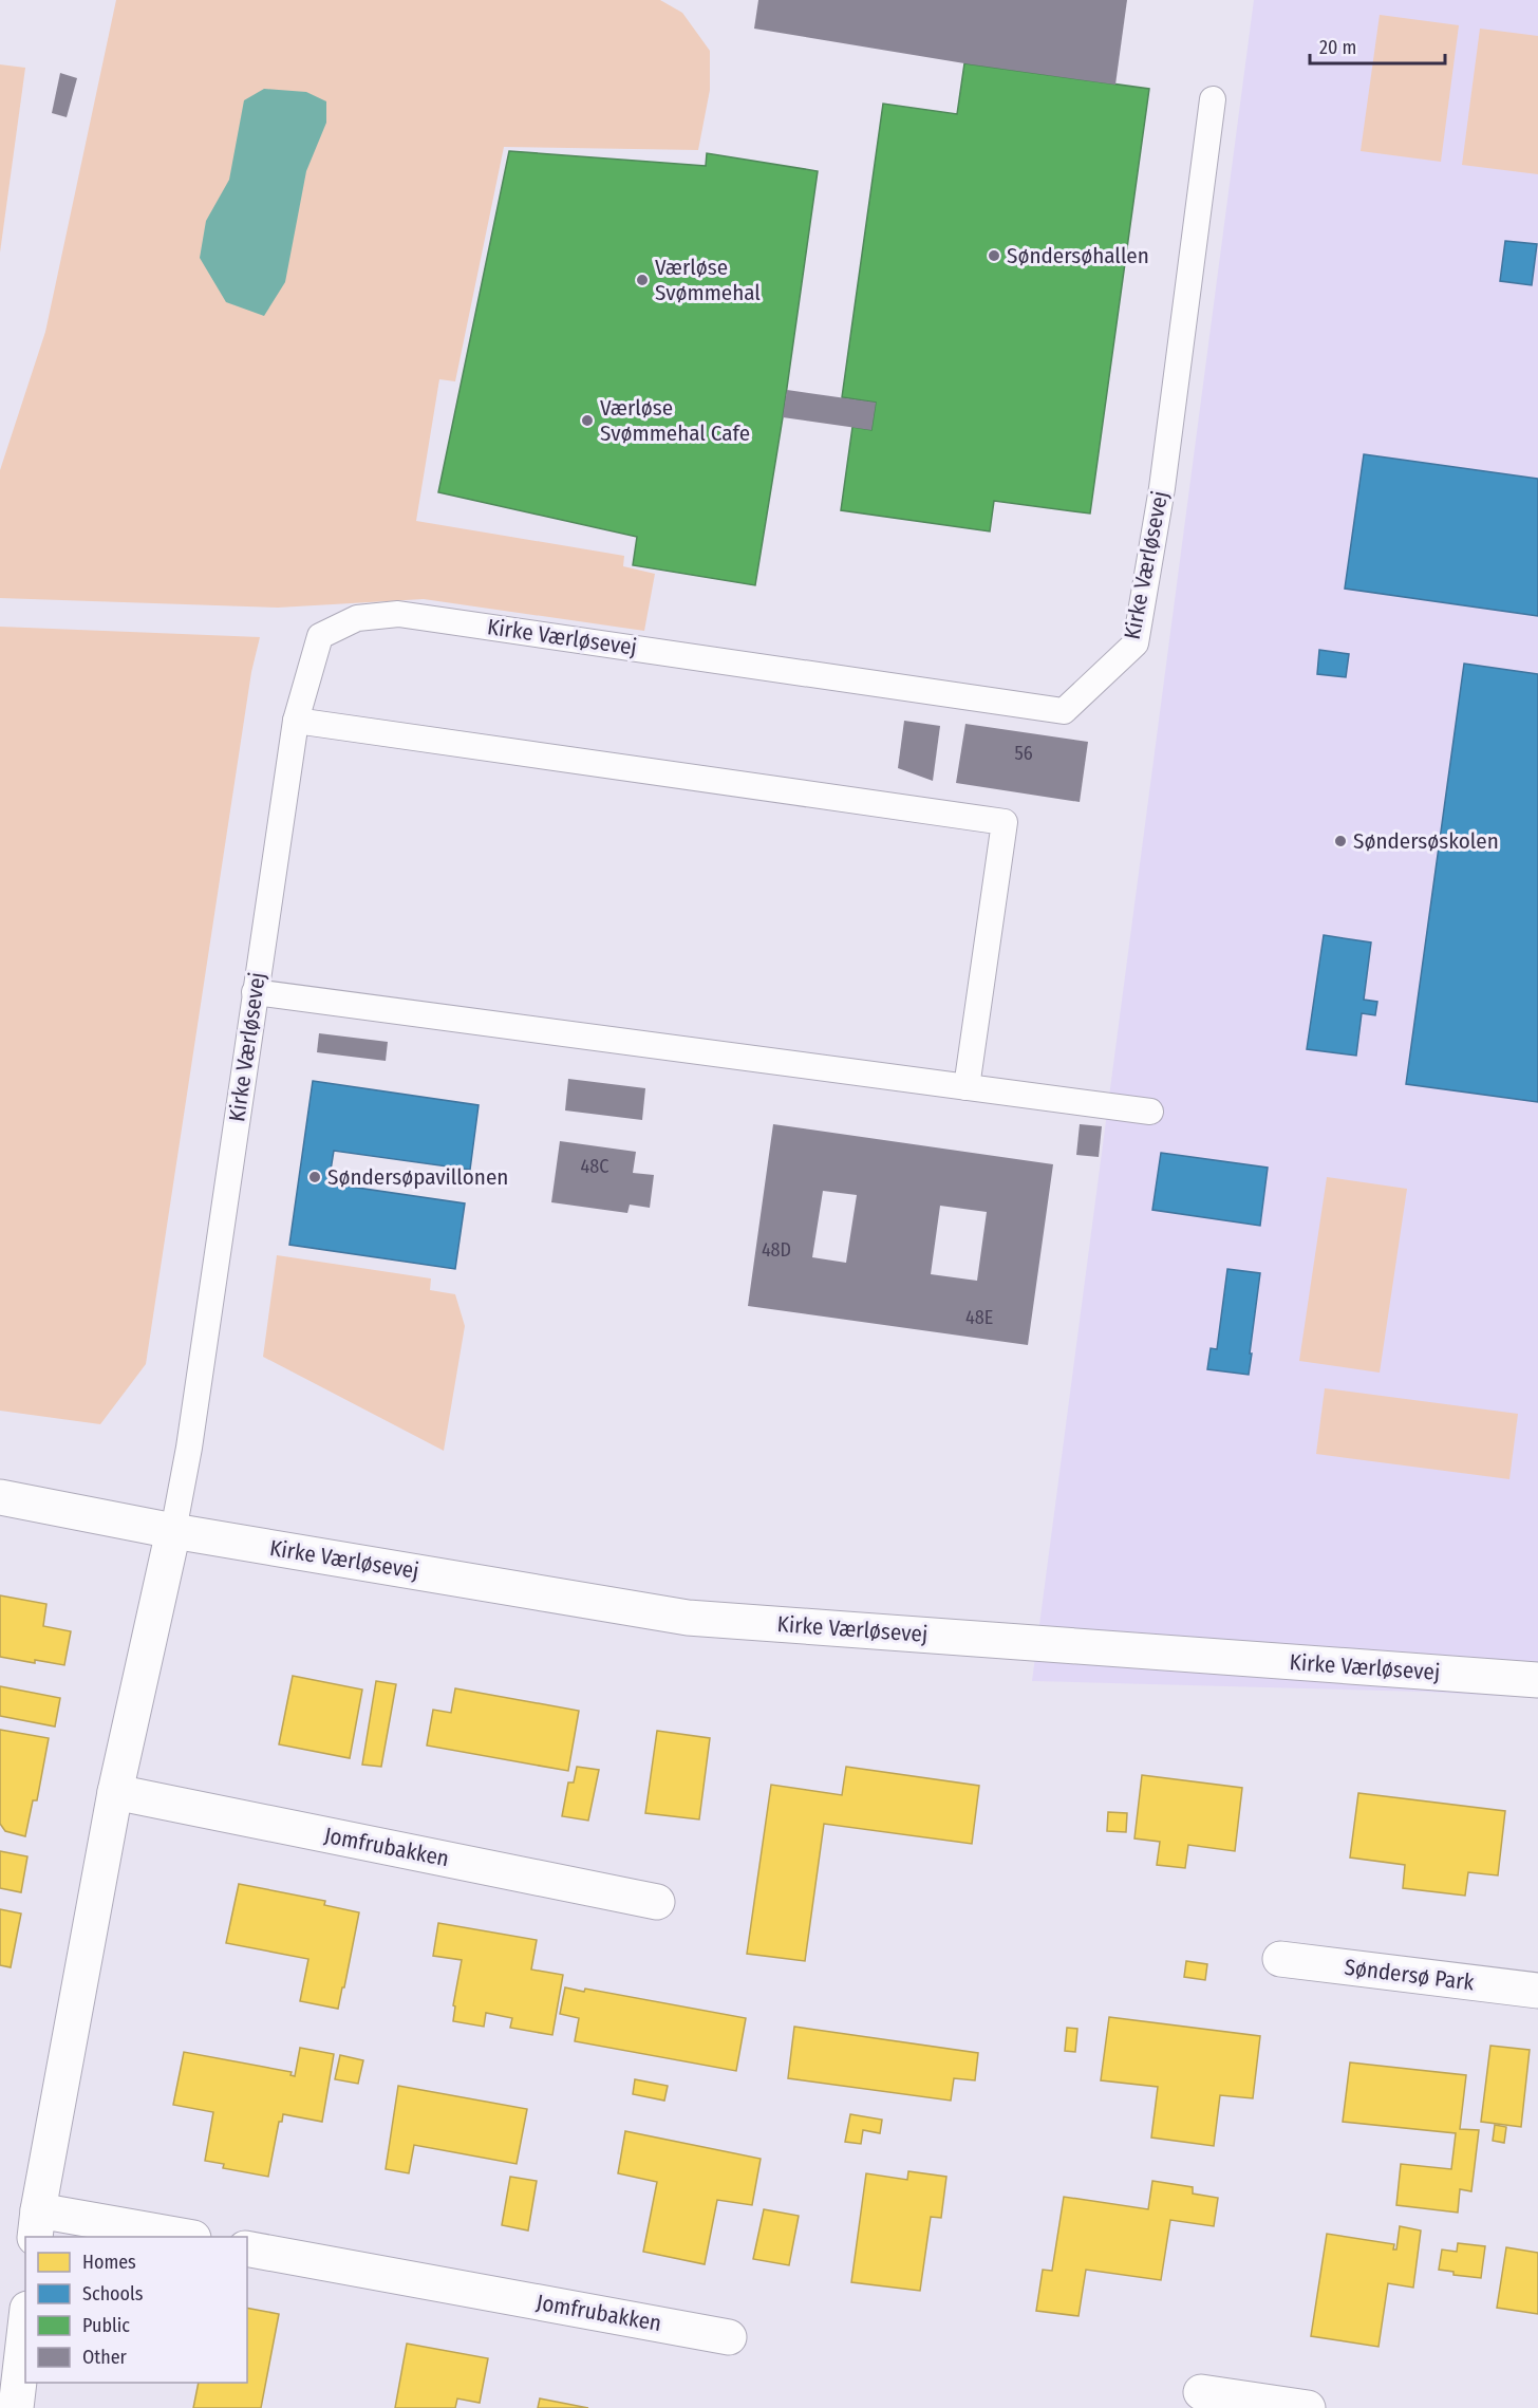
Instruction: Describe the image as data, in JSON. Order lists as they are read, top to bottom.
{
  "streets": {
    "street": ["Kirke Værløsevej", "Jomfrubakken", "Søndersø Park"]
  },
  "places": [
    "Søndersøhallen",
    "Værløse Svømmehal",
    "Værløse Svømmehal Cafe",
    "Søndersøskolen",
    "Søndersøpavillonen"
  ],
  "house_numbers": [
    "56",
    "48C",
    "48D",
    "48E"
  ],
  "legend": [
    "Homes",
    "Schools",
    "Public",
    "Other"
  ],
  "scale_bar": "20 m"
}
